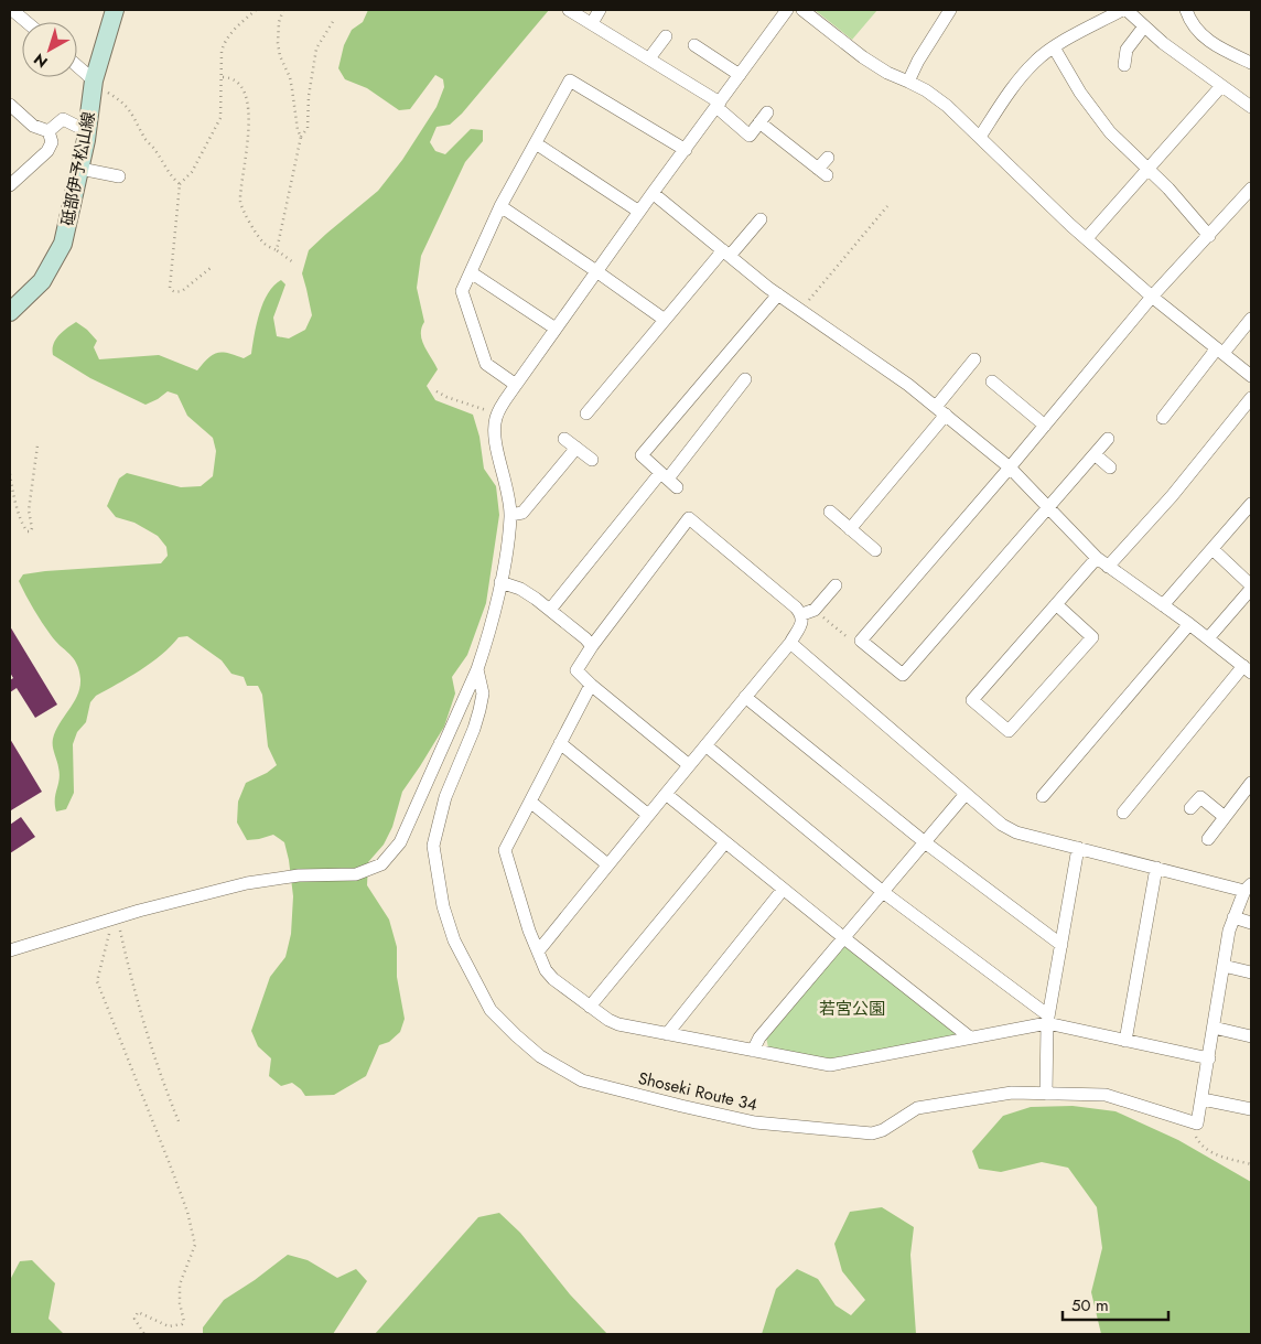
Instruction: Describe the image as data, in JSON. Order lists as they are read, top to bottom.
{
  "streets": {
    "main road": ["砥部伊予松山線"],
    "street": ["Shoseki Route 34"]
  },
  "parks": ["若宮公園"],
  "scale_bar": "50 m",
  "north": "bottom left"
}
